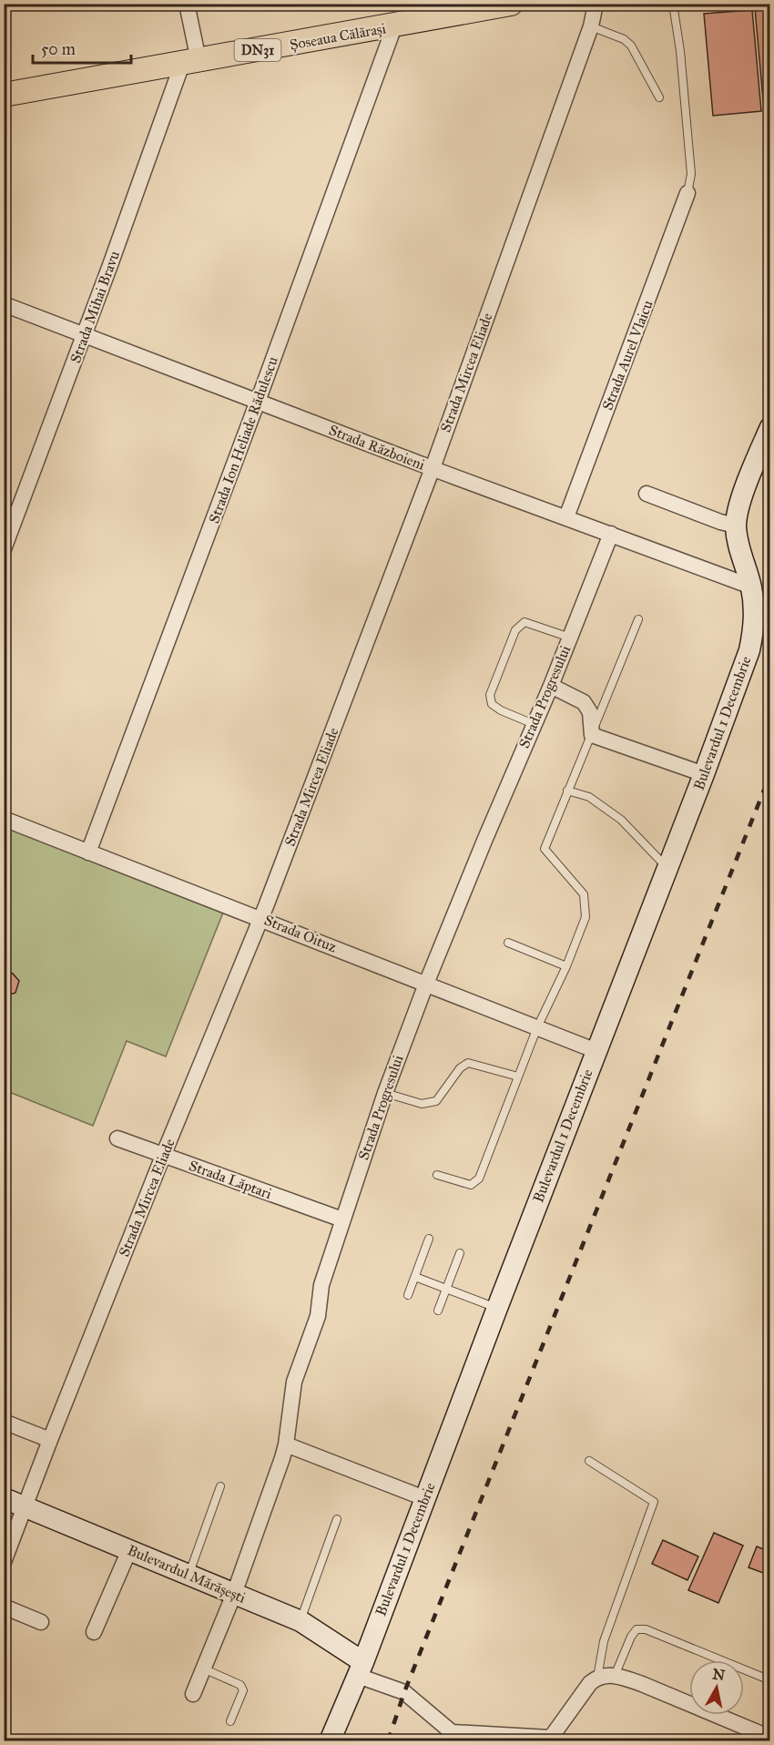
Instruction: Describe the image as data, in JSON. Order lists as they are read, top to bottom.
{
  "streets": {
    "main road": ["Șoseaua Călărași", "DN31"],
    "street": [
      "Strada Mihai Bravu",
      "Strada Aurel Vlaicu",
      "Strada Mircea Eliade",
      "Strada Ion Heliade Rădulescu",
      "Strada Războieni",
      "Strada Progresului",
      "Bulevardul 1 Decembrie",
      "Strada Oituz",
      "Strada Lăptari",
      "Bulevardul Mărășești"
    ]
  },
  "crossings": [
    ["Șoseaua Călărași", "Strada Mihai Bravu"],
    ["Șoseaua Călărași", "Strada Ion Heliade Rădulescu"],
    ["Strada Mihai Bravu", "Strada Războieni"],
    ["Strada Aurel Vlaicu", "Strada Războieni"],
    ["Strada Mircea Eliade", "Strada Războieni"],
    ["Strada Mircea Eliade", "Strada Oituz"],
    ["Strada Mircea Eliade", "Strada Lăptari"],
    ["Strada Mircea Eliade", "Bulevardul Mărășești"],
    ["Strada Ion Heliade Rădulescu", "Strada Războieni"],
    ["Strada Ion Heliade Rădulescu", "Strada Oituz"],
    ["Strada Războieni", "Strada Progresului"],
    ["Strada Războieni", "Bulevardul 1 Decembrie"],
    ["Strada Progresului", "Strada Oituz"],
    ["Strada Progresului", "Strada Lăptari"],
    ["Strada Progresului", "Bulevardul Mărășești"],
    ["Bulevardul 1 Decembrie", "Strada Oituz"],
    ["Bulevardul 1 Decembrie", "Bulevardul Mărășești"]
  ],
  "scale_bar": "50 m",
  "north": "top"
}
